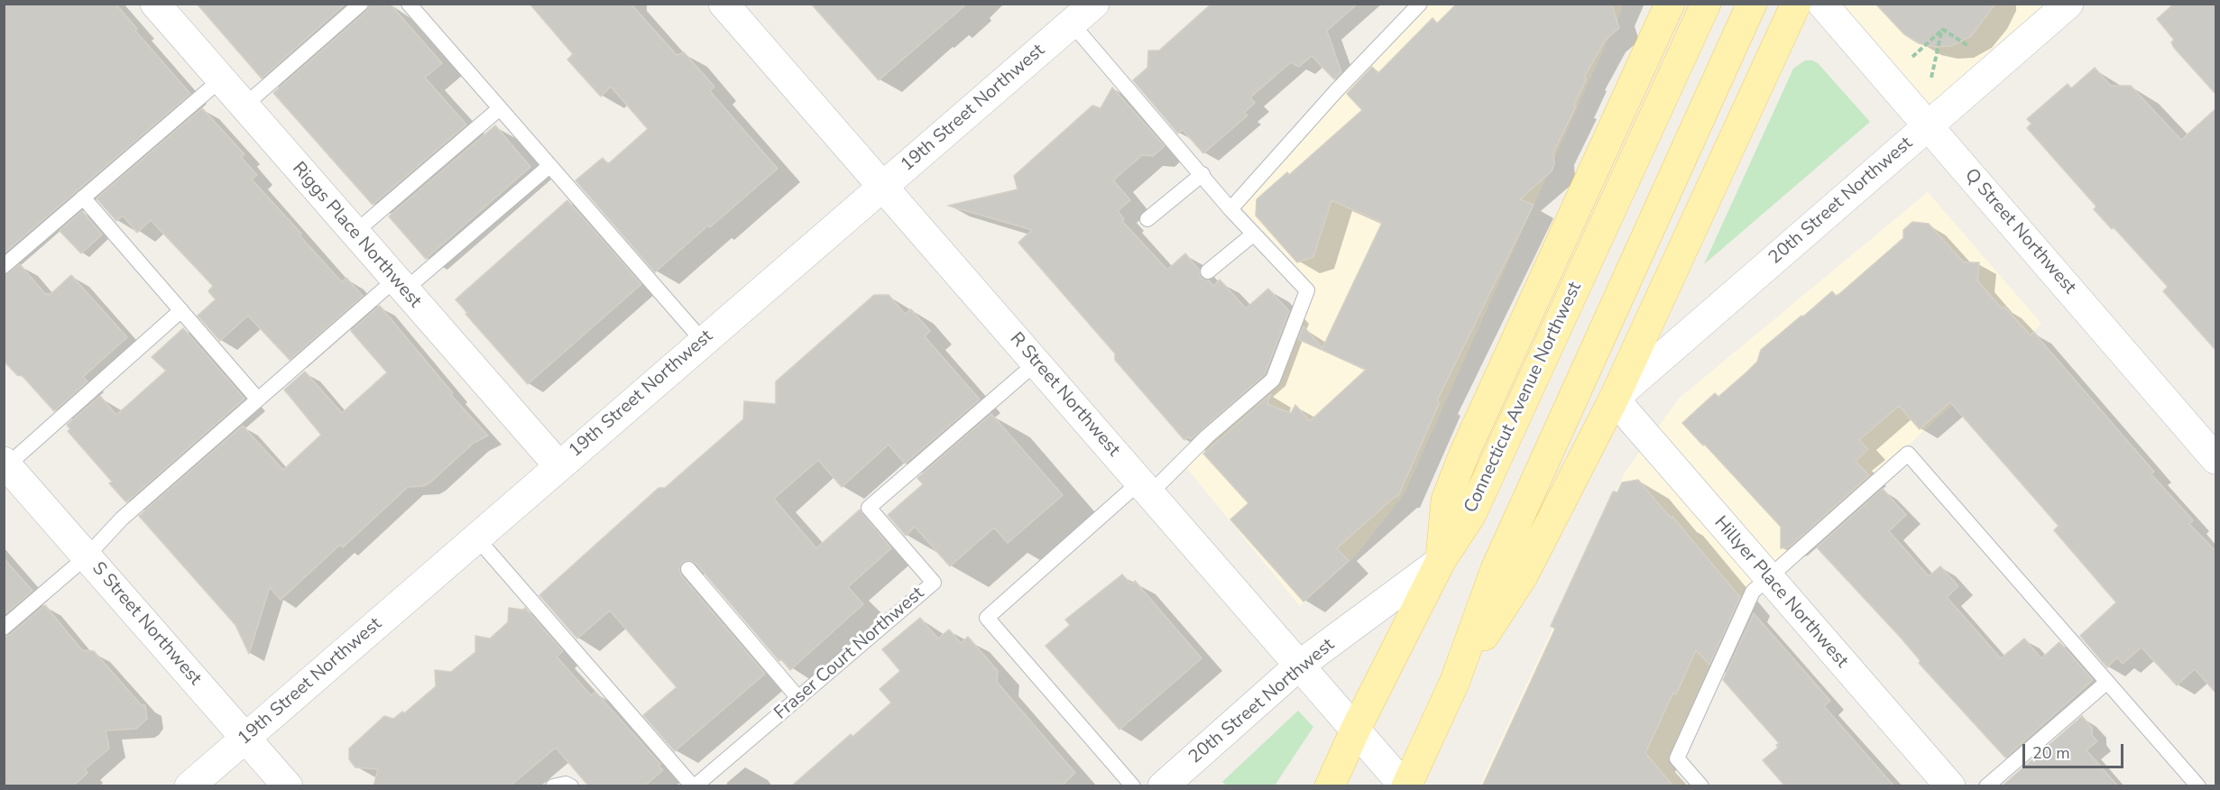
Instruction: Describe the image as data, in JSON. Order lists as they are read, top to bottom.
{
  "streets": {
    "main road": ["Connecticut Avenue Northwest"],
    "street": [
      "19th Street Northwest",
      "20th Street Northwest",
      "Q Street Northwest",
      "Riggs Place Northwest",
      "R Street Northwest",
      "Hillyer Place Northwest",
      "S Street Northwest"
    ],
    "lane": ["Fraser Court Northwest"]
  },
  "crossings": [
    ["19th Street Northwest", "Riggs Place Northwest"],
    ["19th Street Northwest", "R Street Northwest"],
    ["19th Street Northwest", "S Street Northwest"],
    ["20th Street Northwest", "Q Street Northwest"],
    ["20th Street Northwest", "R Street Northwest"],
    ["20th Street Northwest", "Connecticut Avenue Northwest"],
    ["20th Street Northwest", "Hillyer Place Northwest"],
    ["R Street Northwest", "Connecticut Avenue Northwest"],
    ["R Street Northwest", "Fraser Court Northwest"]
  ],
  "scale_bar": "20 m"
}
